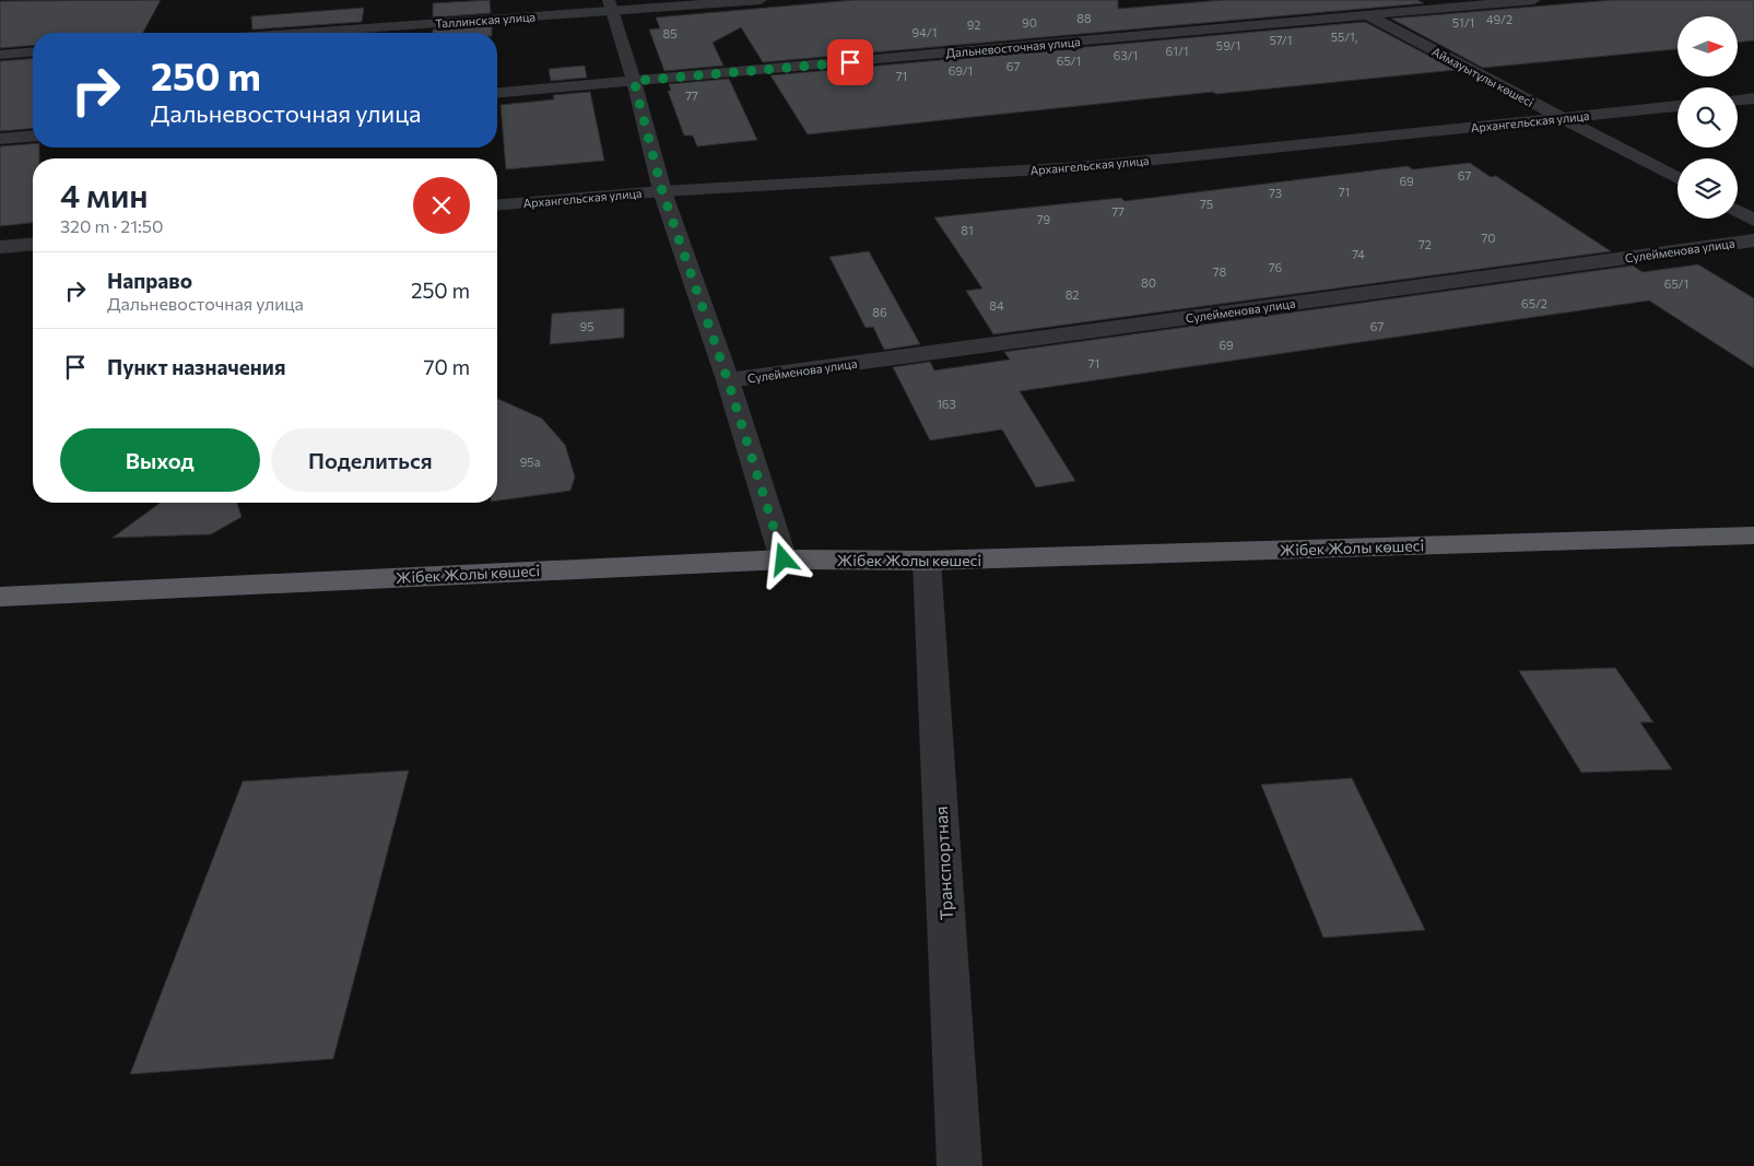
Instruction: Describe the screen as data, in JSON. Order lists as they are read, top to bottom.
{
  "streets": {
    "highway": ["Жібек Жолы көшесі"],
    "street": [
      "Таллинская улица",
      "Дальневосточная улица",
      "Аймауытұлы көшесі",
      "Архангельская улица",
      "Сулейменова улица",
      "Транспортная"
    ]
  },
  "crossings": [
    ["Дальневосточная улица", "Аймауытұлы көшесі"],
    ["Аймауытұлы көшесі", "Архангельская улица"],
    ["Жібек Жолы көшесі", "Транспортная"]
  ],
  "house_numbers": [
    "88",
    "49/2",
    "90",
    "51/1",
    "92",
    "94/1",
    "85",
    "55/1,",
    "57/1",
    "59/1",
    "61/1",
    "63/1",
    "65/1",
    "67",
    "69/1",
    "71",
    "77",
    "67",
    "69",
    "71",
    "73",
    "75",
    "77",
    "79",
    "81",
    "70",
    "72",
    "74",
    "76",
    "78",
    "80",
    "65/1",
    "82",
    "65/2",
    "84",
    "86",
    "95",
    "67",
    "69",
    "71",
    "163",
    "95а"
  ],
  "north": "right",
  "page": {
    "turn": ["250 m", "Дальневосточная улица"],
    "heading": ["4 мин", "320 m · 21:50"],
    "list": [
      {
        "name": "Направо",
        "note": "Дальневосточная улица",
        "value": "250 m"
      },
      {
        "name": "Пункт назначения",
        "value": "70 m"
      }
    ],
    "buttons": ["Выход", "Поделиться"]
  }
}
